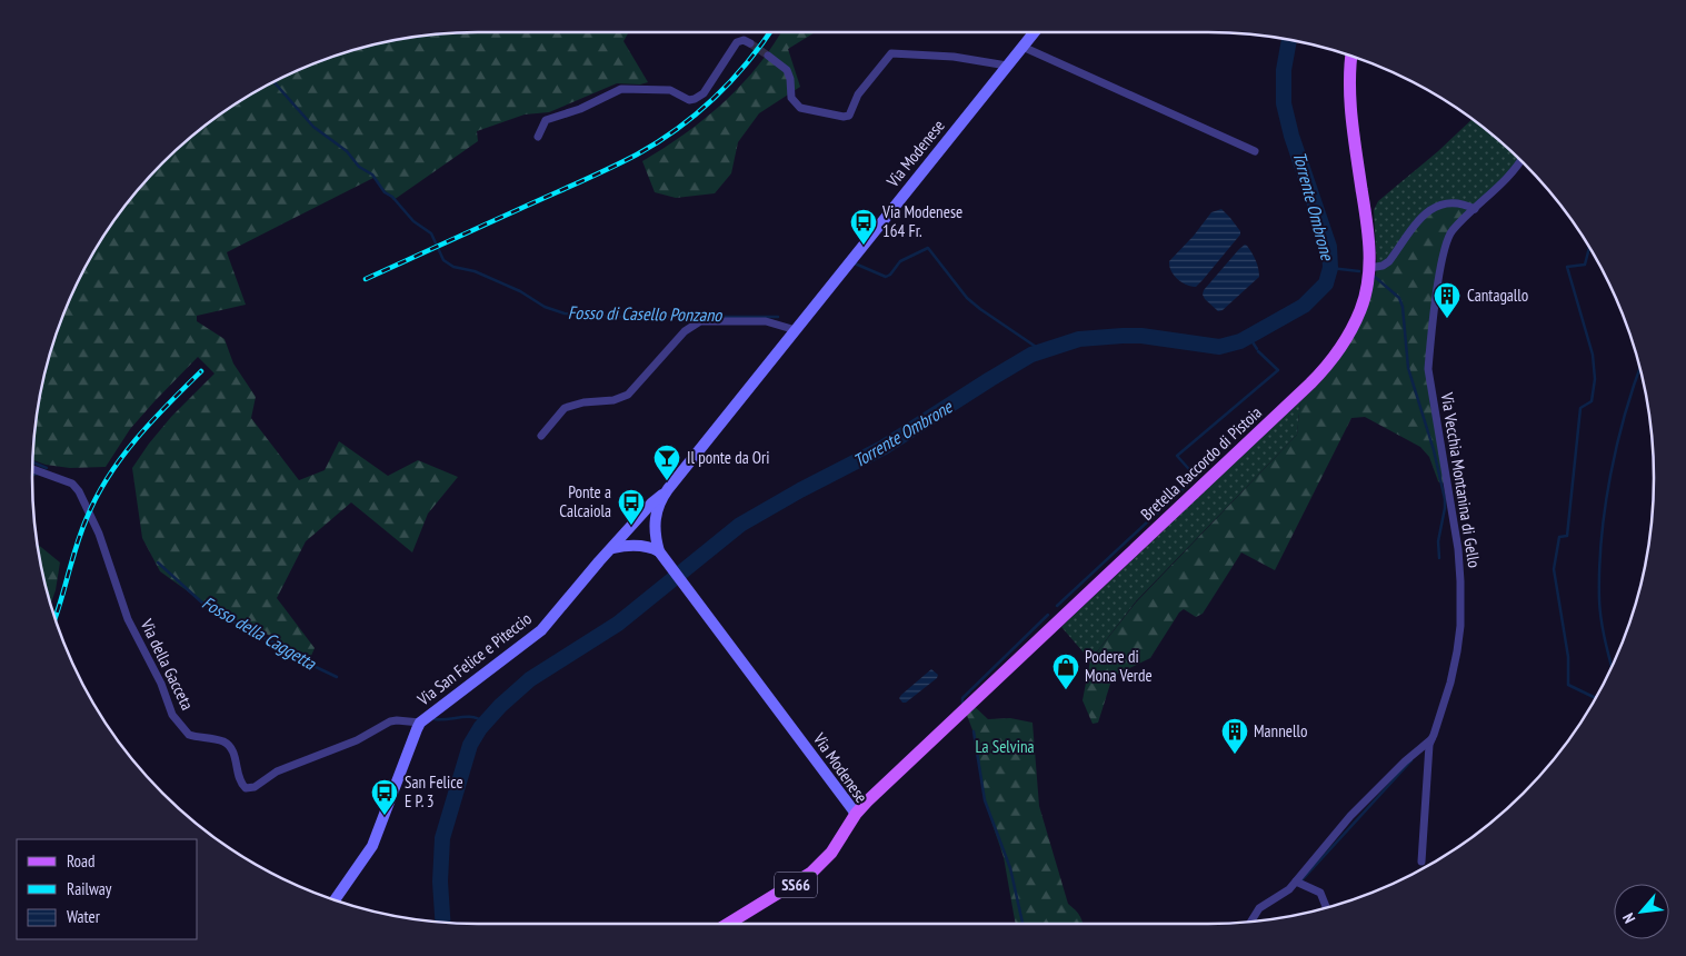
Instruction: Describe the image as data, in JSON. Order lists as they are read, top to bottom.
{
  "streets": {
    "main road": ["Via Modenese", "Bretella Raccordo di Pistoia", "SS66"],
    "street": ["Via Vecchia Montanina di Gello", "Via San Felice e Piteccio", "Via della Gacceta"]
  },
  "crossings": [
    ["Via Modenese", "Bretella Raccordo di Pistoia"],
    ["Via Modenese", "Via San Felice e Piteccio"],
    ["Via San Felice e Piteccio", "Via della Gacceta"]
  ],
  "water": ["Torrente Ombrone", "Fosso di Casello Ponzano", "Fosso della Caggetta"],
  "parks": ["La Selvina"],
  "places": {
    "bus stop": ["Via Modenese 164 Fr.", "Ponte a Calcaiola", "San Felice E P. 3"],
    "building": ["Cantagallo", "Mannello"],
    "bar": ["Il ponte da Ori"],
    "shop": ["Podere di Mona Verde"]
  },
  "legend": ["Road", "Railway", "Water"],
  "north": "bottom left"
}
